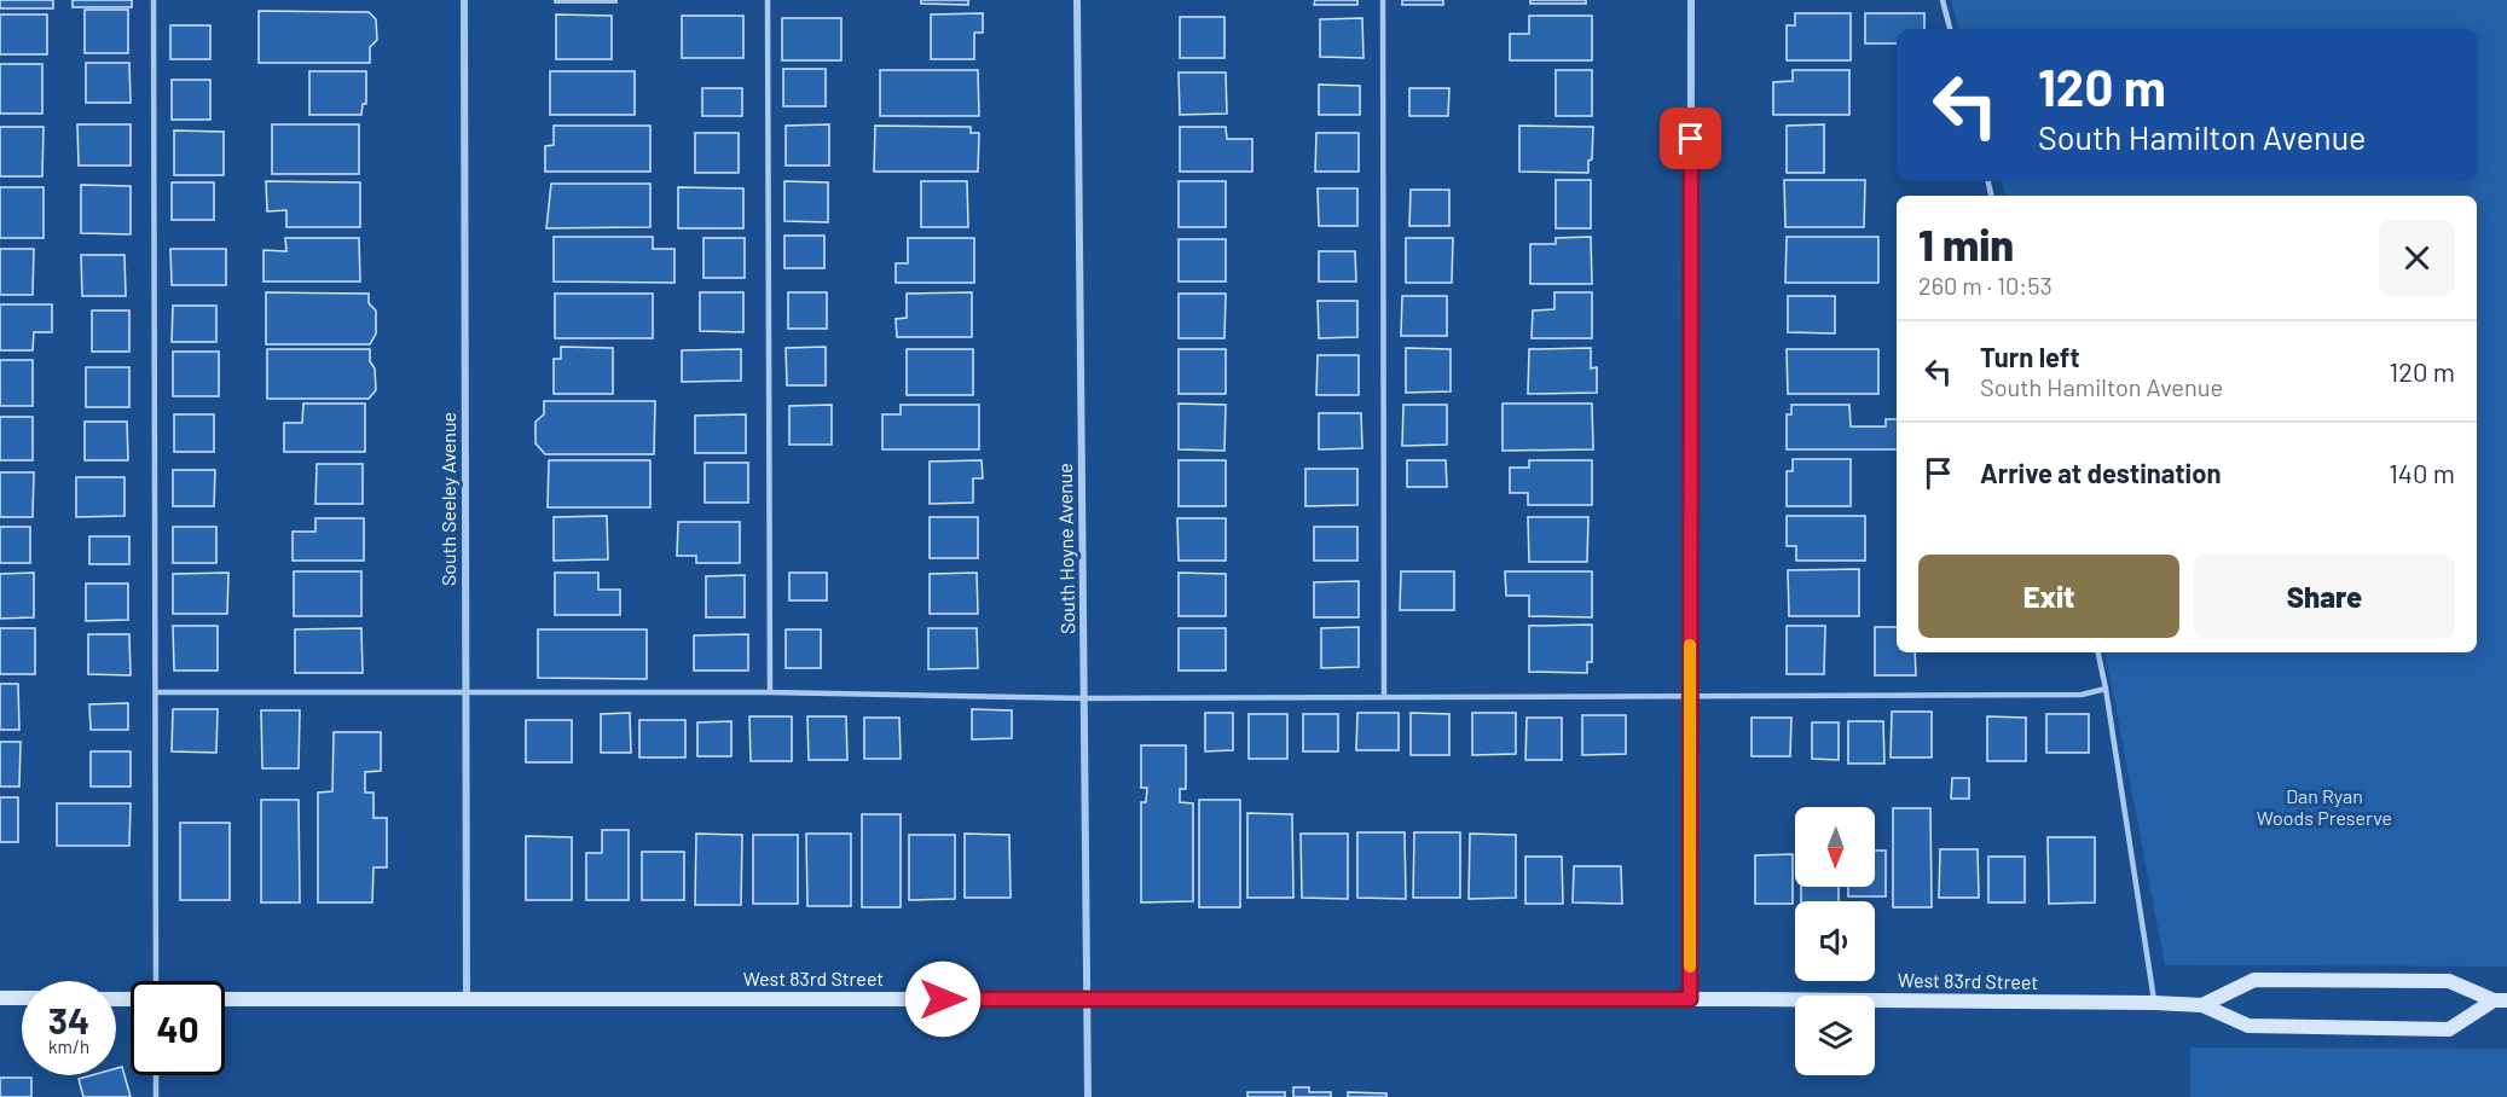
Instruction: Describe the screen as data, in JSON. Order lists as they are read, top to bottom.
{
  "streets": {
    "street": ["South Seeley Avenue", "South Hoyne Avenue", "West 83rd Street"]
  },
  "crossings": [
    ["South Seeley Avenue", "West 83rd Street"],
    ["South Hoyne Avenue", "West 83rd Street"]
  ],
  "parks": ["Dan Ryan Woods Preserve"],
  "north": "bottom",
  "page": {
    "turn": ["120 m", "South Hamilton Avenue"],
    "heading": ["1 min", "260 m · 10:53"],
    "list": [
      {
        "name": "Turn left",
        "note": "South Hamilton Avenue",
        "value": "120 m"
      },
      {
        "name": "Arrive at destination",
        "value": "140 m"
      }
    ],
    "buttons": ["Exit", "Share"],
    "speed": "34 km/h",
    "limit": "40"
  }
}
